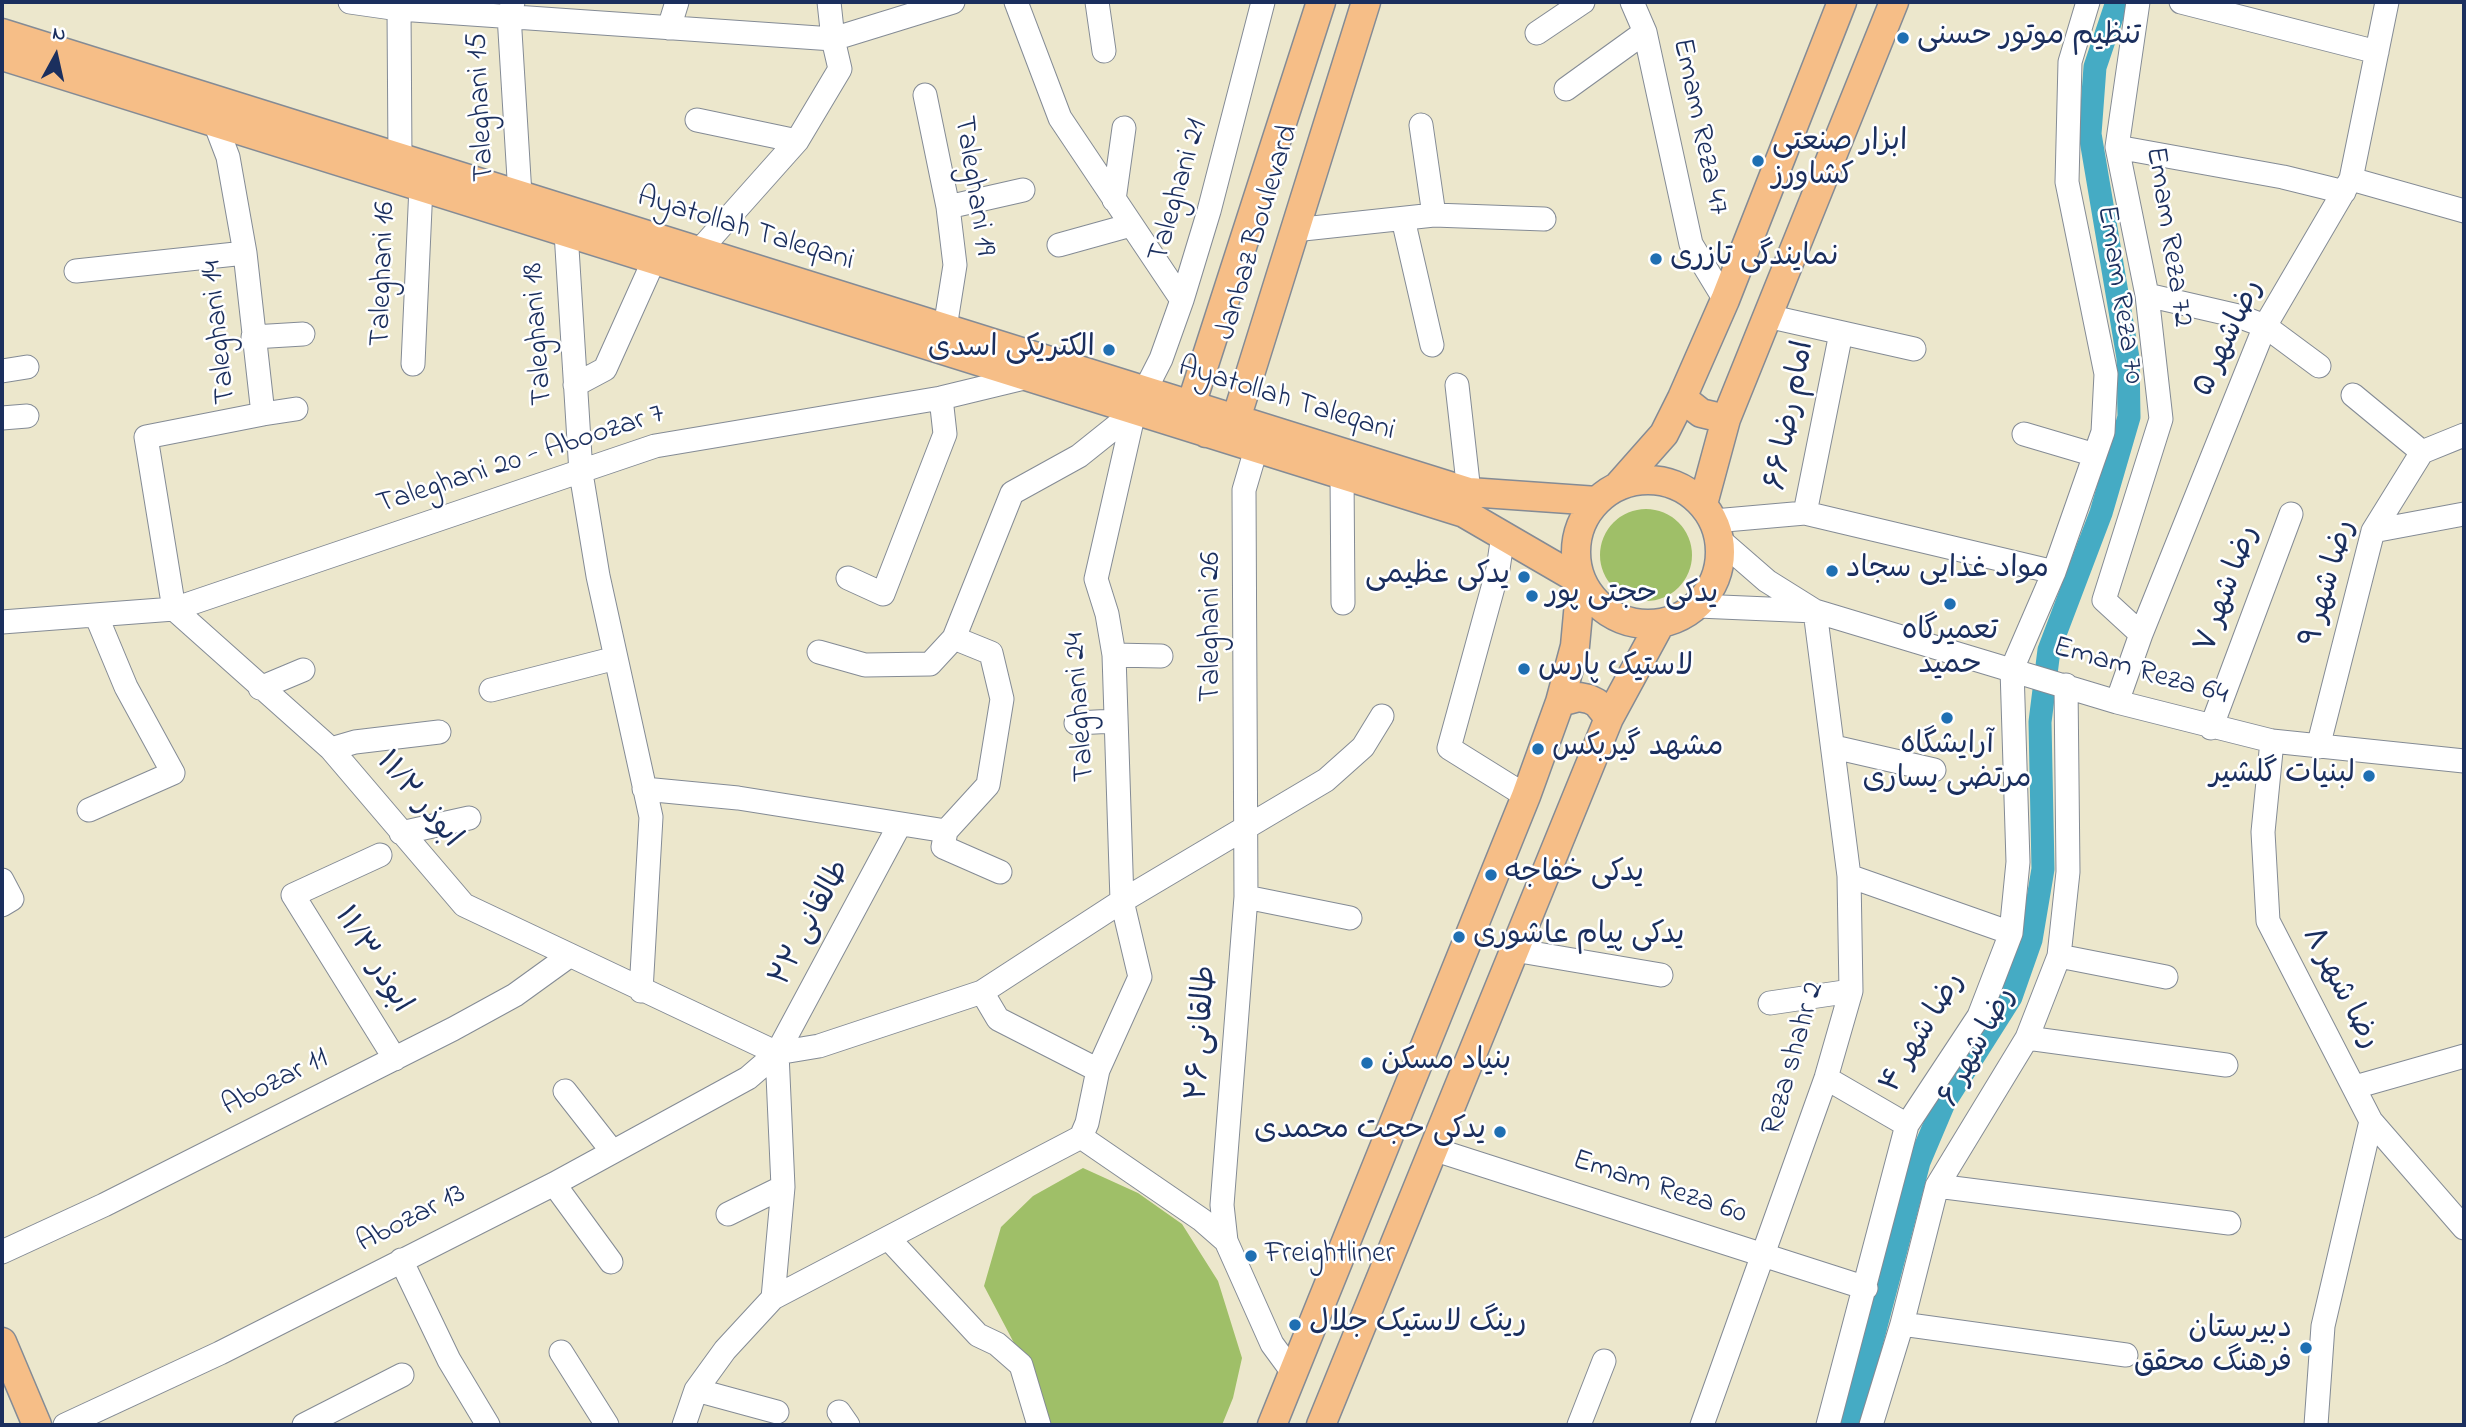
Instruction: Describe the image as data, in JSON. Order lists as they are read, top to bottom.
{
  "streets": {
    "main road": ["Ayatollah Taleqani", "Janbaz Boulevard"],
    "street": [
      "Taleghani 15",
      "Emam Reza 47",
      "Taleghani 19",
      "Taleghani 21",
      "Emam Reza 72",
      "Taleghani 16",
      "Emam Reza 70",
      "Taleghani 14",
      "Taleghani 18",
      "رضاشهر ۵",
      "امام رضا ۶۶",
      "Taleghani 20 - Aboozar 7",
      "رضا شهر ۹",
      "رضا شهر ۷",
      "Taleghani 26",
      "Emam Reza 64",
      "Taleghani 24",
      "ابوذر ۱۱/۲",
      "طالقانی ۲۲",
      "ابوذر ۱۱/۳",
      "رضا شهر ۸",
      "طالقانی ۲۶",
      "رضا شهر ۴",
      "رضا شهر ۶",
      "Reza shahr 2",
      "Abozar 11",
      "Emam Reza 60",
      "Abozar 13"
    ]
  },
  "crossings": [
    ["Taleghani 15", "Ayatollah Taleqani"],
    ["Taleghani 19", "Ayatollah Taleqani"],
    ["Taleghani 21", "Ayatollah Taleqani"],
    ["Taleghani 21", "Taleghani 24"],
    ["Ayatollah Taleqani", "Janbaz Boulevard"],
    ["Ayatollah Taleqani", "Taleghani 16"],
    ["Ayatollah Taleqani", "Taleghani 14"],
    ["Ayatollah Taleqani", "Taleghani 18"],
    ["Ayatollah Taleqani", "Taleghani 20 - Aboozar 7"],
    ["Ayatollah Taleqani", "Taleghani 26"],
    ["Ayatollah Taleqani", "Taleghani 24"],
    ["Emam Reza 72", "رضاشهر ۵"],
    ["Emam Reza 70", "Emam Reza 64"],
    ["Emam Reza 70", "رضا شهر ۴"],
    ["Taleghani 14", "Taleghani 20 - Aboozar 7"],
    ["Taleghani 14", "ابوذر ۱۱/۲"],
    ["Taleghani 18", "Taleghani 20 - Aboozar 7"],
    ["Taleghani 18", "ابوذر ۱۱/۲"],
    ["رضاشهر ۵", "Emam Reza 64"],
    ["Taleghani 20 - Aboozar 7", "ابوذر ۱۱/۲"],
    ["رضا شهر ۹", "Emam Reza 64"],
    ["رضا شهر ۷", "Emam Reza 64"],
    ["Taleghani 26", "طالقانی ۲۶"],
    ["Emam Reza 64", "رضا شهر ۸"],
    ["Emam Reza 64", "رضا شهر ۴"],
    ["Emam Reza 64", "رضا شهر ۶"],
    ["Emam Reza 64", "Reza shahr 2"],
    ["ابوذر ۱۱/۲", "طالقانی ۲۲"],
    ["ابوذر ۱۱/۲", "Abozar 11"],
    ["ابوذر ۱۱/۲", "Abozar 13"],
    ["طالقانی ۲۲", "Abozar 13"],
    ["ابوذر ۱۱/۳", "Abozar 11"],
    ["رضا شهر ۴", "Emam Reza 60"],
    ["Reza shahr 2", "Emam Reza 60"]
  ],
  "places": [
    "تنظیم موتور حسنی",
    "ابزار صنعتی کشاورز",
    "نمایندگی تازری",
    "الکتریکی اسدی",
    "مواد غذایی سجاد",
    "یدکی عظیمی",
    "یدکی حجتی پور",
    "تعمیرگاه حمید",
    "لاستیک پارس",
    "آرایشگاه مرتضی یساری",
    "مشهد گیربکس",
    "لبنیات گلشیر",
    "یدکی خفاجه",
    "یدکی پیام عاشوری",
    "بنیاد مسکن",
    "یدکی حجت محمدی",
    "Freightliner",
    "رینگ لاستیک جلال",
    "دبیرستان فرهنگ محقق"
  ],
  "north": "top"
}
